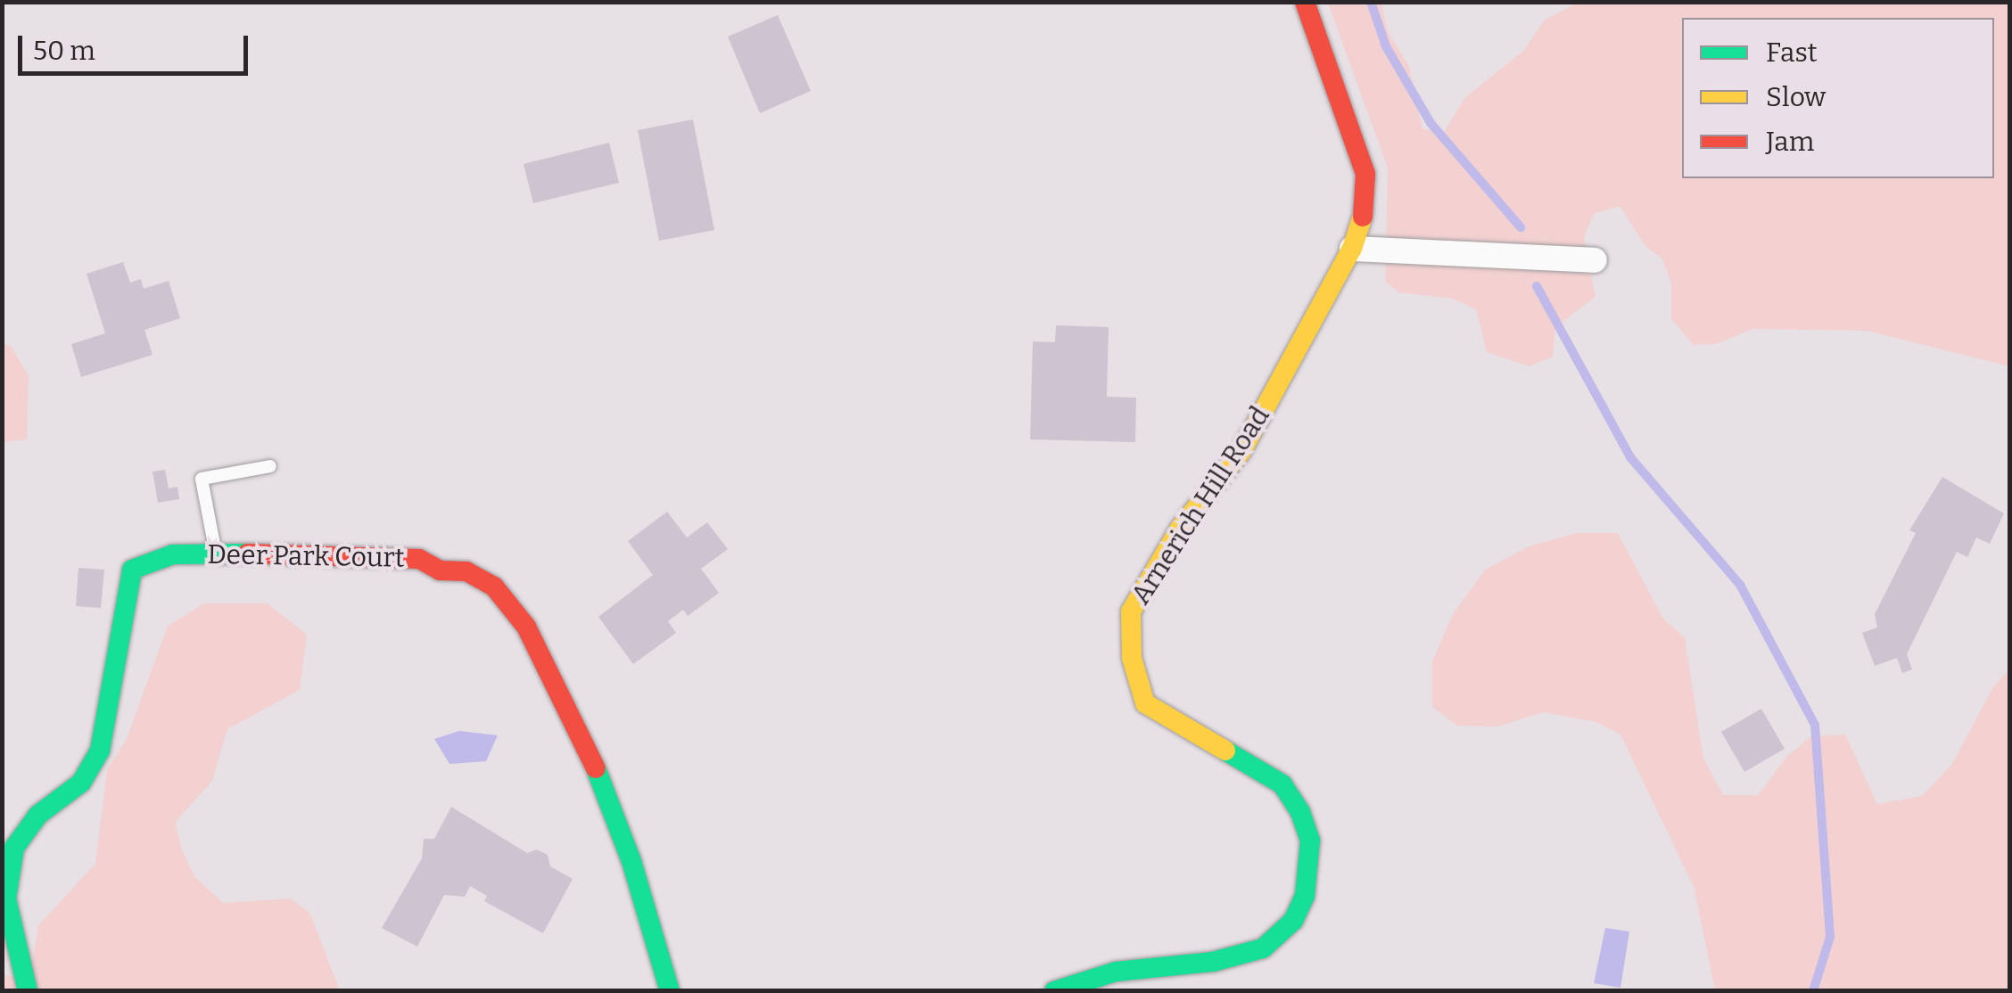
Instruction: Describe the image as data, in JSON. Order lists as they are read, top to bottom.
{
  "streets": {
    "street": ["Arnerich Hill Road", "Deer Park Court"]
  },
  "legend": ["Fast", "Slow", "Jam"],
  "scale_bar": "50 m"
}
